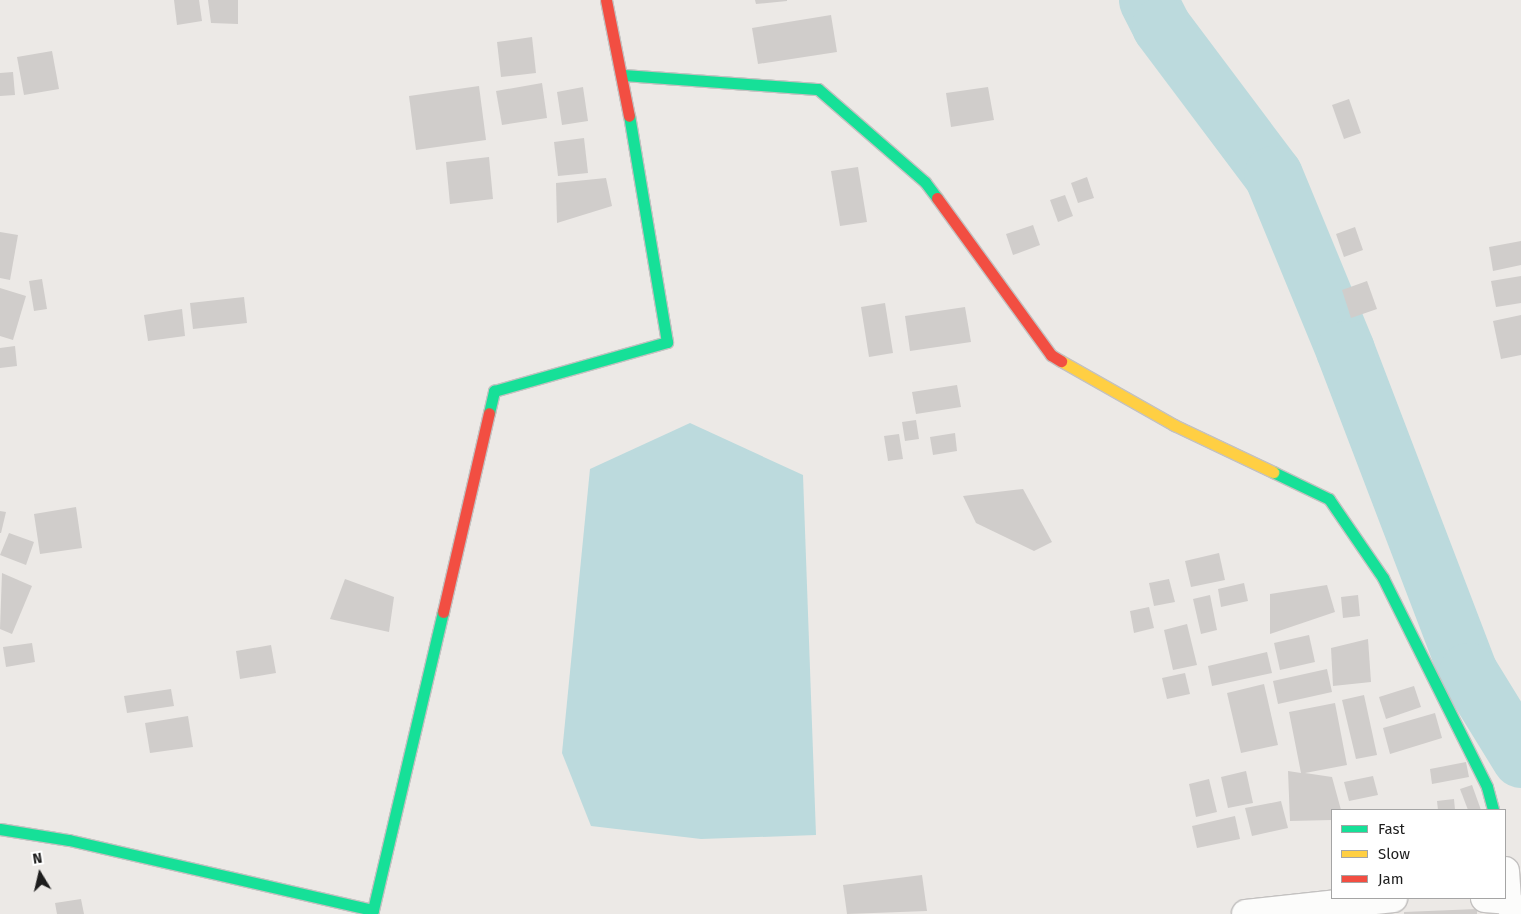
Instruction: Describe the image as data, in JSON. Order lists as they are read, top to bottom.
{
  "legend": ["Fast", "Slow", "Jam"],
  "north": "top"
}
